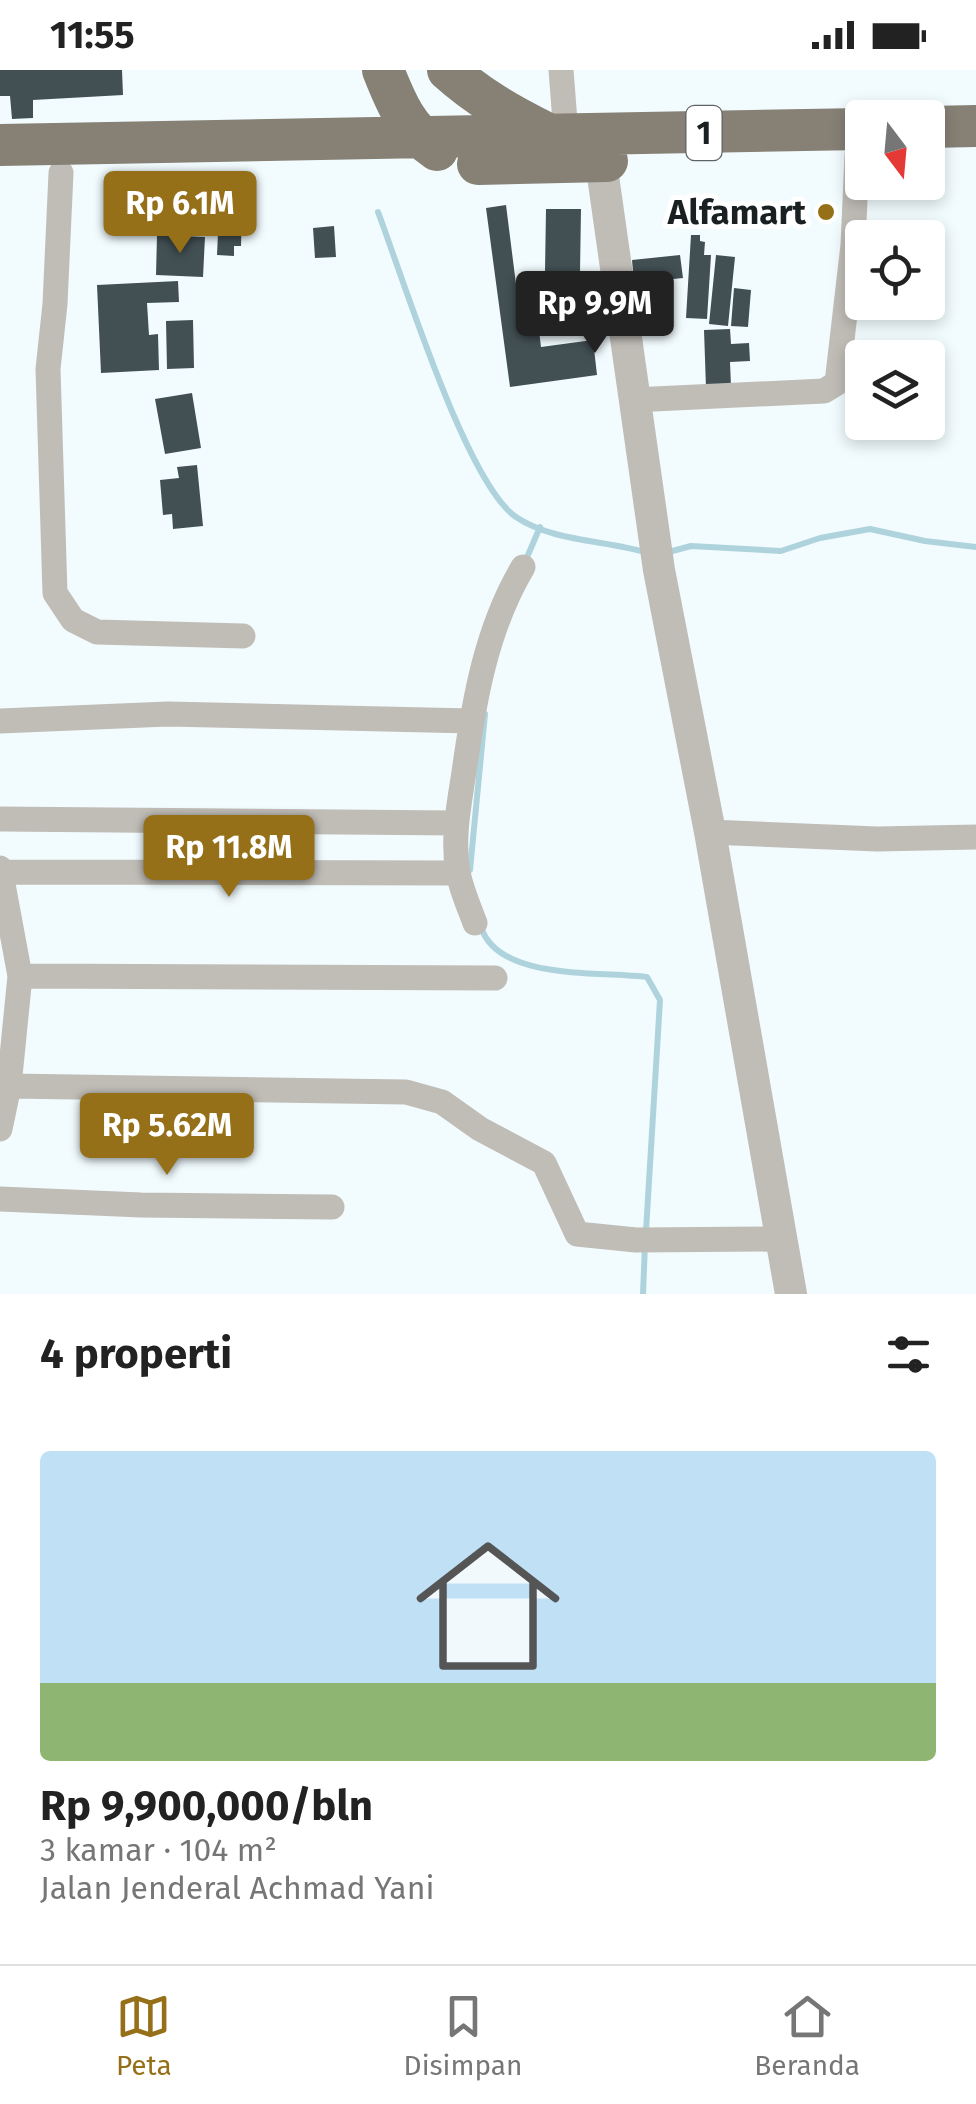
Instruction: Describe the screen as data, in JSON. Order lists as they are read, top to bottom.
{
  "streets": {
    "highway": ["1"]
  },
  "places": ["Alfamart"],
  "north": "bottom",
  "page": {
    "status": "11:55",
    "price": [
      "Rp 6.1M",
      "Rp 9.9M",
      "Rp 11.8M",
      "Rp 5.62M"
    ],
    "heading": "4 properti",
    "list": [
      {
        "name": "Rp 9,900,000/bln",
        "note": "3 kamar · 104 m² · Jalan Jenderal Achmad Yani"
      }
    ],
    "tabs": ["Peta", "Disimpan", "Beranda"]
  }
}
